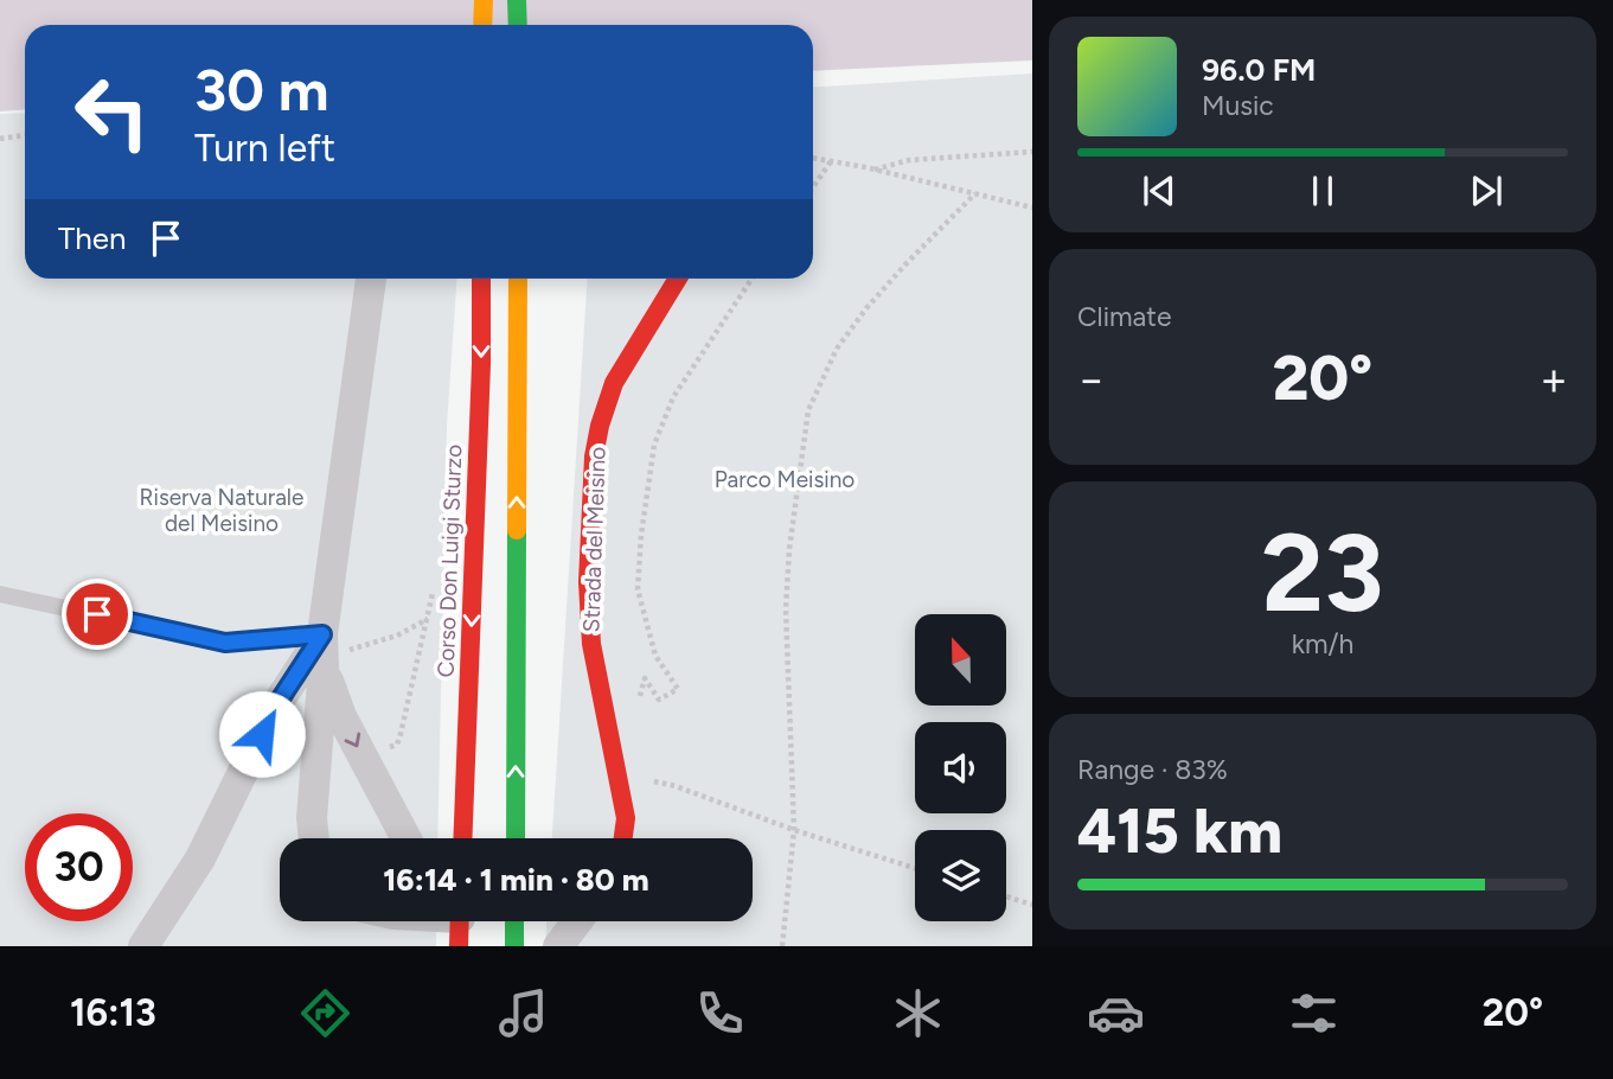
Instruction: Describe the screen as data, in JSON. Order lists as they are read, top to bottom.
{
  "streets": {
    "main road": ["Strada del Meisino", "Corso Don Luigi Sturzo"]
  },
  "parks": ["Parco Meisino", "Riserva Naturale del Meisino"],
  "north": "top",
  "page": {
    "turn": ["30 m", "Turn left"],
    "song": ["96.0 FM", "Music"],
    "then": "Then",
    "tile": [
      "Climate",
      ["23", "km/h"],
      ["Range · 83%", "415 km"]
    ],
    "heat": ["−", "20°", "+"],
    "limit": "30",
    "trip": "16:14 · 1 min · 80 m",
    "tabs": ["16:13", "20°"]
  }
}
